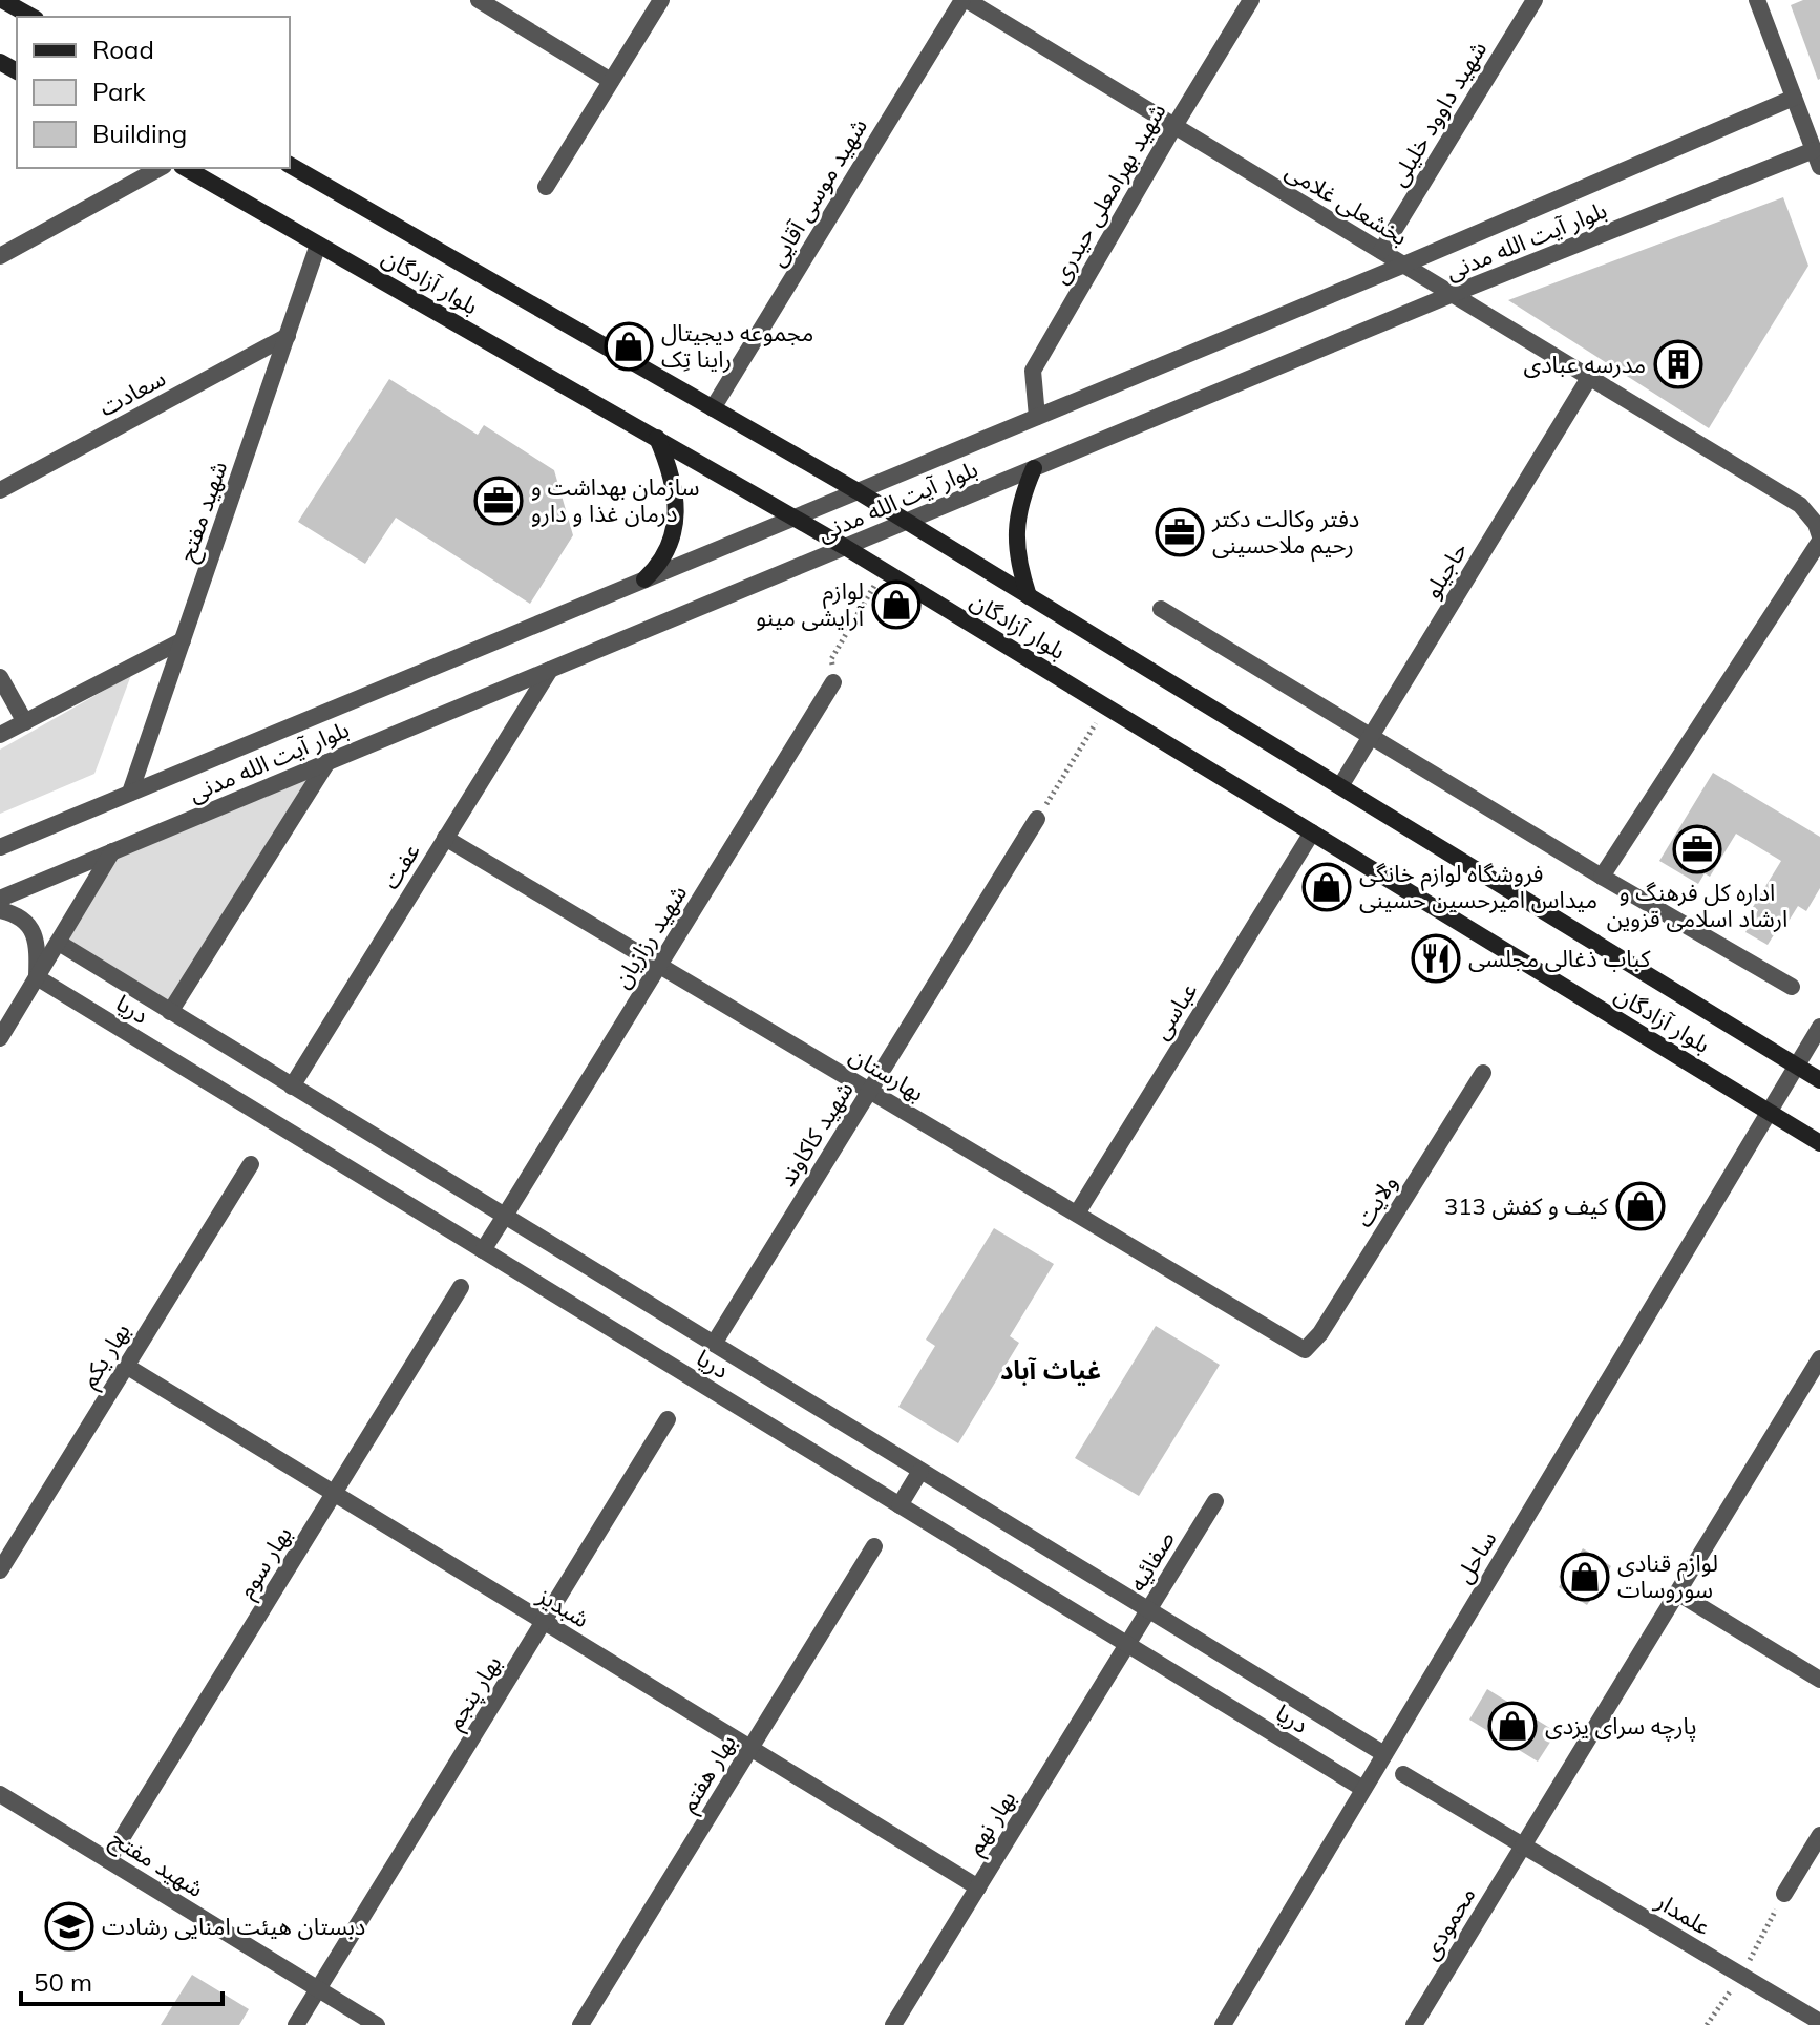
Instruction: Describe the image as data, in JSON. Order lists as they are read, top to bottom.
{
  "streets": {
    "main road": ["بلوار آزادگان"],
    "street": [
      "شهید داوود خلیلی",
      "شهید موسی آقایی",
      "شهید بهرامعلی حیدری",
      "بخشعلی غلامی",
      "بلوار آیت الله مدنی",
      "سعادت",
      "شهید مفتح",
      "حاجیلو",
      "عفت",
      "شهید رزازیان",
      "دریا",
      "عباسی",
      "بهارستان",
      "شهید کاکاوند",
      "ولایت",
      "بهار یکم",
      "ساحل",
      "صفائیه",
      "بهار سوم",
      "شبدیز",
      "بهار پنجم",
      "بهار هفتم",
      "بهار نهم",
      "علمدار",
      "محمودی"
    ]
  },
  "crossings": [
    ["شهید داوود خلیلی", "بخشعلی غلامی"],
    ["شهید موسی آقایی", "بخشعلی غلامی"],
    ["شهید موسی آقایی", "بلوار آزادگان"],
    ["شهید بهرامعلی حیدری", "بخشعلی غلامی"],
    ["شهید بهرامعلی حیدری", "بلوار آیت الله مدنی"],
    ["بخشعلی غلامی", "بلوار آیت الله مدنی"],
    ["بخشعلی غلامی", "حاجیلو"],
    ["بلوار آیت الله مدنی", "بلوار آزادگان"],
    ["بلوار آیت الله مدنی", "شهید مفتح"],
    ["بلوار آیت الله مدنی", "عفت"],
    ["بلوار آزادگان", "شهید مفتح"],
    ["بلوار آزادگان", "حاجیلو"],
    ["بلوار آزادگان", "عباسی"],
    ["بلوار آزادگان", "ساحل"],
    ["سعادت", "شهید مفتح"],
    ["شهید مفتح", "بهار سوم"],
    ["شهید مفتح", "بهار پنجم"],
    ["عفت", "دریا"],
    ["عفت", "بهارستان"],
    ["شهید رزازیان", "دریا"],
    ["شهید رزازیان", "بهارستان"],
    ["دریا", "شهید کاکاوند"],
    ["دریا", "ساحل"],
    ["دریا", "صفائیه"],
    ["دریا", "بهار نهم"],
    ["عباسی", "بهارستان"],
    ["بهارستان", "شهید کاکاوند"],
    ["بهارستان", "ولایت"],
    ["بهار یکم", "شبدیز"],
    ["صفائیه", "بهار نهم"],
    ["بهار سوم", "شبدیز"],
    ["شبدیز", "بهار پنجم"],
    ["شبدیز", "بهار هفتم"],
    ["شبدیز", "بهار نهم"],
    ["علمدار", "محمودی"]
  ],
  "districts": ["غیاث آباد"],
  "places": {
    "shop": [
      "مجموعه دیجیتال راینا تِک",
      "لوازم آرایشی مینو",
      "فروشگاه لوازم خانگی میداس امیرحسین حسینی",
      "کیف و کفش 313",
      "لوازم قنادی سوروسات",
      "پارچه سرای یزدی"
    ],
    "building": ["مدرسه عبادی"],
    "office": ["سازمان بهداشت و درمان غذا و دارو", "دفتر وکالت دکتر رحیم ملاحسینی", "اداره کل فرهنگ و ارشاد اسلامی قزوین"],
    "restaurant": ["کباب ذغالی مجلسی"],
    "school or university": ["دبستان هیئت امنایی رشادت"]
  },
  "legend": ["Road", "Park", "Building"],
  "scale_bar": "50 m"
}
